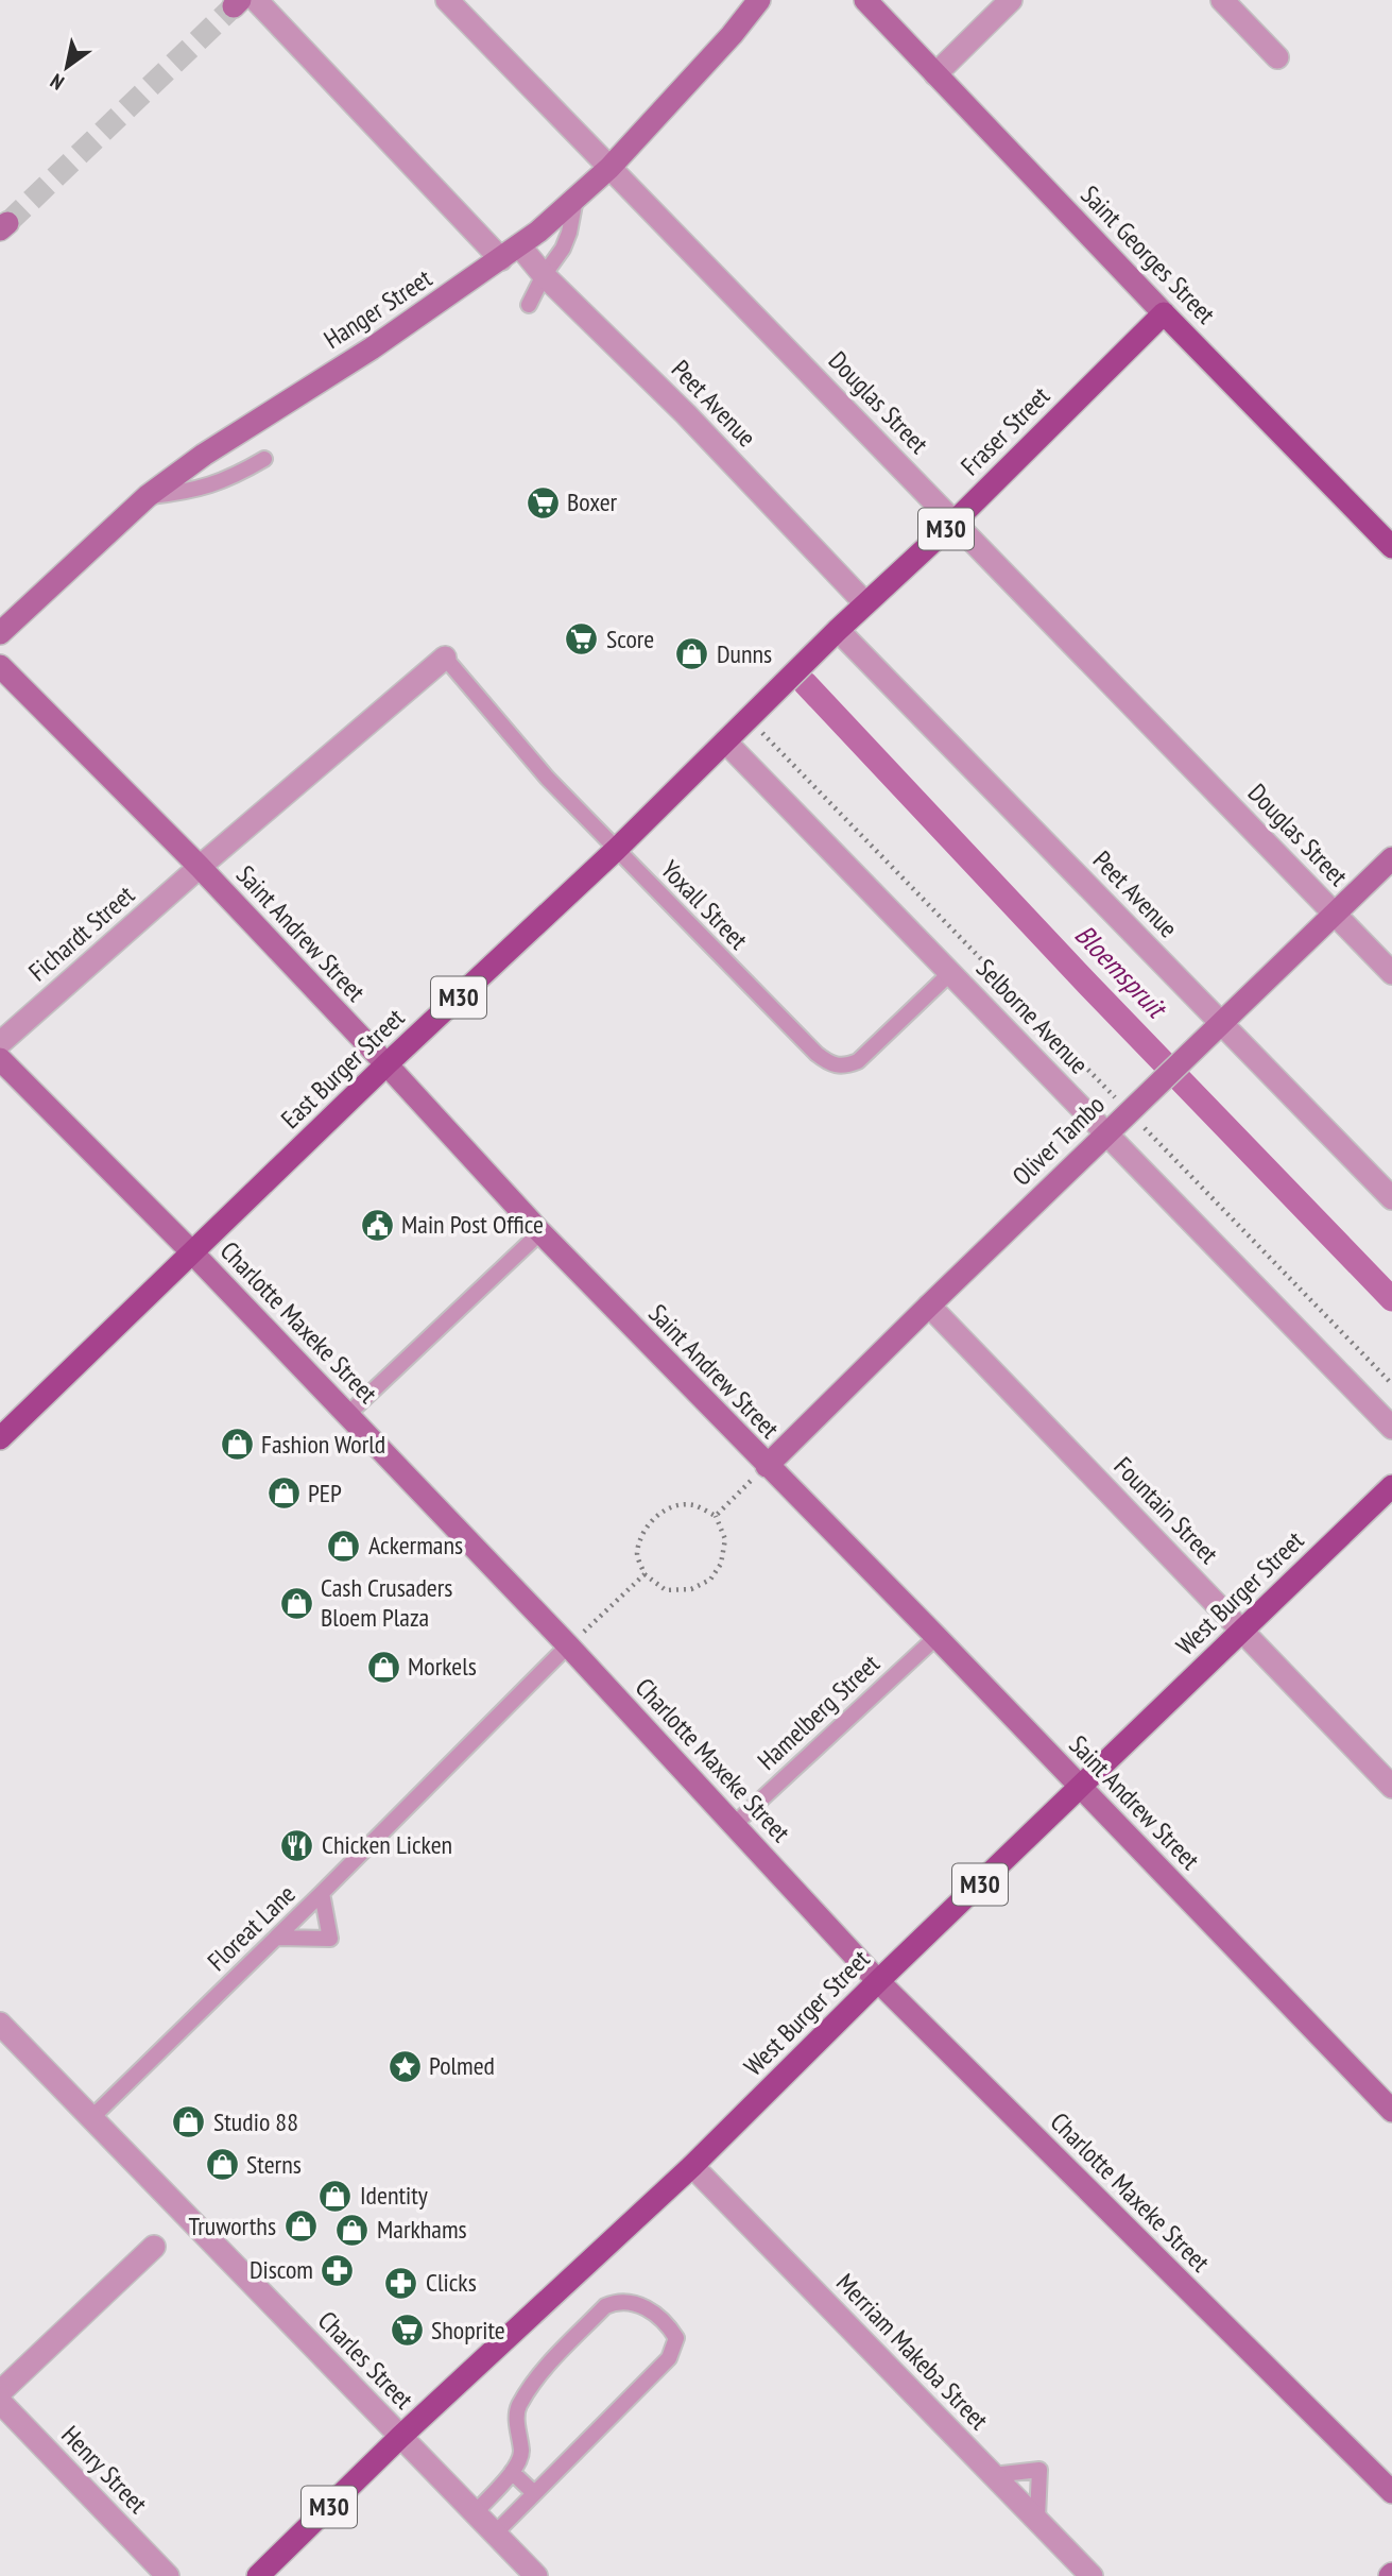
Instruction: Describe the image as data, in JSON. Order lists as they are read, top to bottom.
{
  "streets": {
    "main road": [
      "Saint Georges Street",
      "Fraser Street",
      "M30",
      "East Burger Street",
      "West Burger Street"
    ],
    "street": [
      "Hanger Street",
      "Douglas Street",
      "Peet Avenue",
      "Fichardt Street",
      "Saint Andrew Street",
      "Selborne Avenue",
      "Oliver Tambo",
      "Charlotte Maxeke Street",
      "Fountain Street",
      "Merriam Makeba Street",
      "Charles Street",
      "Henry Street"
    ],
    "lane": ["Yoxall Street", "Hamelberg Street", "Floreat Lane"]
  },
  "crossings": [
    ["Saint Georges Street", "Fraser Street"],
    ["Hanger Street", "Douglas Street"],
    ["Hanger Street", "Peet Avenue"],
    ["Douglas Street", "Fraser Street"],
    ["Douglas Street", "Oliver Tambo"],
    ["Peet Avenue", "Fraser Street"],
    ["Peet Avenue", "Oliver Tambo"],
    ["Fraser Street", "Selborne Avenue"],
    ["Fraser Street", "East Burger Street"],
    ["Yoxall Street", "Fichardt Street"],
    ["Yoxall Street", "Selborne Avenue"],
    ["Yoxall Street", "East Burger Street"],
    ["Fichardt Street", "Saint Andrew Street"],
    ["Saint Andrew Street", "East Burger Street"],
    ["Saint Andrew Street", "Oliver Tambo"],
    ["Saint Andrew Street", "West Burger Street"],
    ["Saint Andrew Street", "Hamelberg Street"],
    ["Selborne Avenue", "East Burger Street"],
    ["Selborne Avenue", "Oliver Tambo"],
    ["East Burger Street", "Charlotte Maxeke Street"],
    ["Oliver Tambo", "Fountain Street"],
    ["Charlotte Maxeke Street", "West Burger Street"],
    ["Charlotte Maxeke Street", "Hamelberg Street"],
    ["Charlotte Maxeke Street", "Floreat Lane"],
    ["Fountain Street", "West Burger Street"],
    ["West Burger Street", "Merriam Makeba Street"],
    ["West Burger Street", "Charles Street"],
    ["Floreat Lane", "Charles Street"]
  ],
  "water": ["Bloemspruit"],
  "places": {
    "supermarket": ["Boxer", "Score", "Shoprite"],
    "shop": [
      "Dunns",
      "Fashion World",
      "PEP",
      "Ackermans",
      "Cash Crusaders Bloem Plaza",
      "Morkels",
      "Studio 88",
      "Sterns",
      "Identity",
      "Truworths",
      "Markhams"
    ],
    "public building": ["Main Post Office"],
    "restaurant": ["Chicken Licken"],
    "place": ["Polmed"],
    "pharmacy": ["Discom", "Clicks"]
  },
  "north": "bottom left"
}
